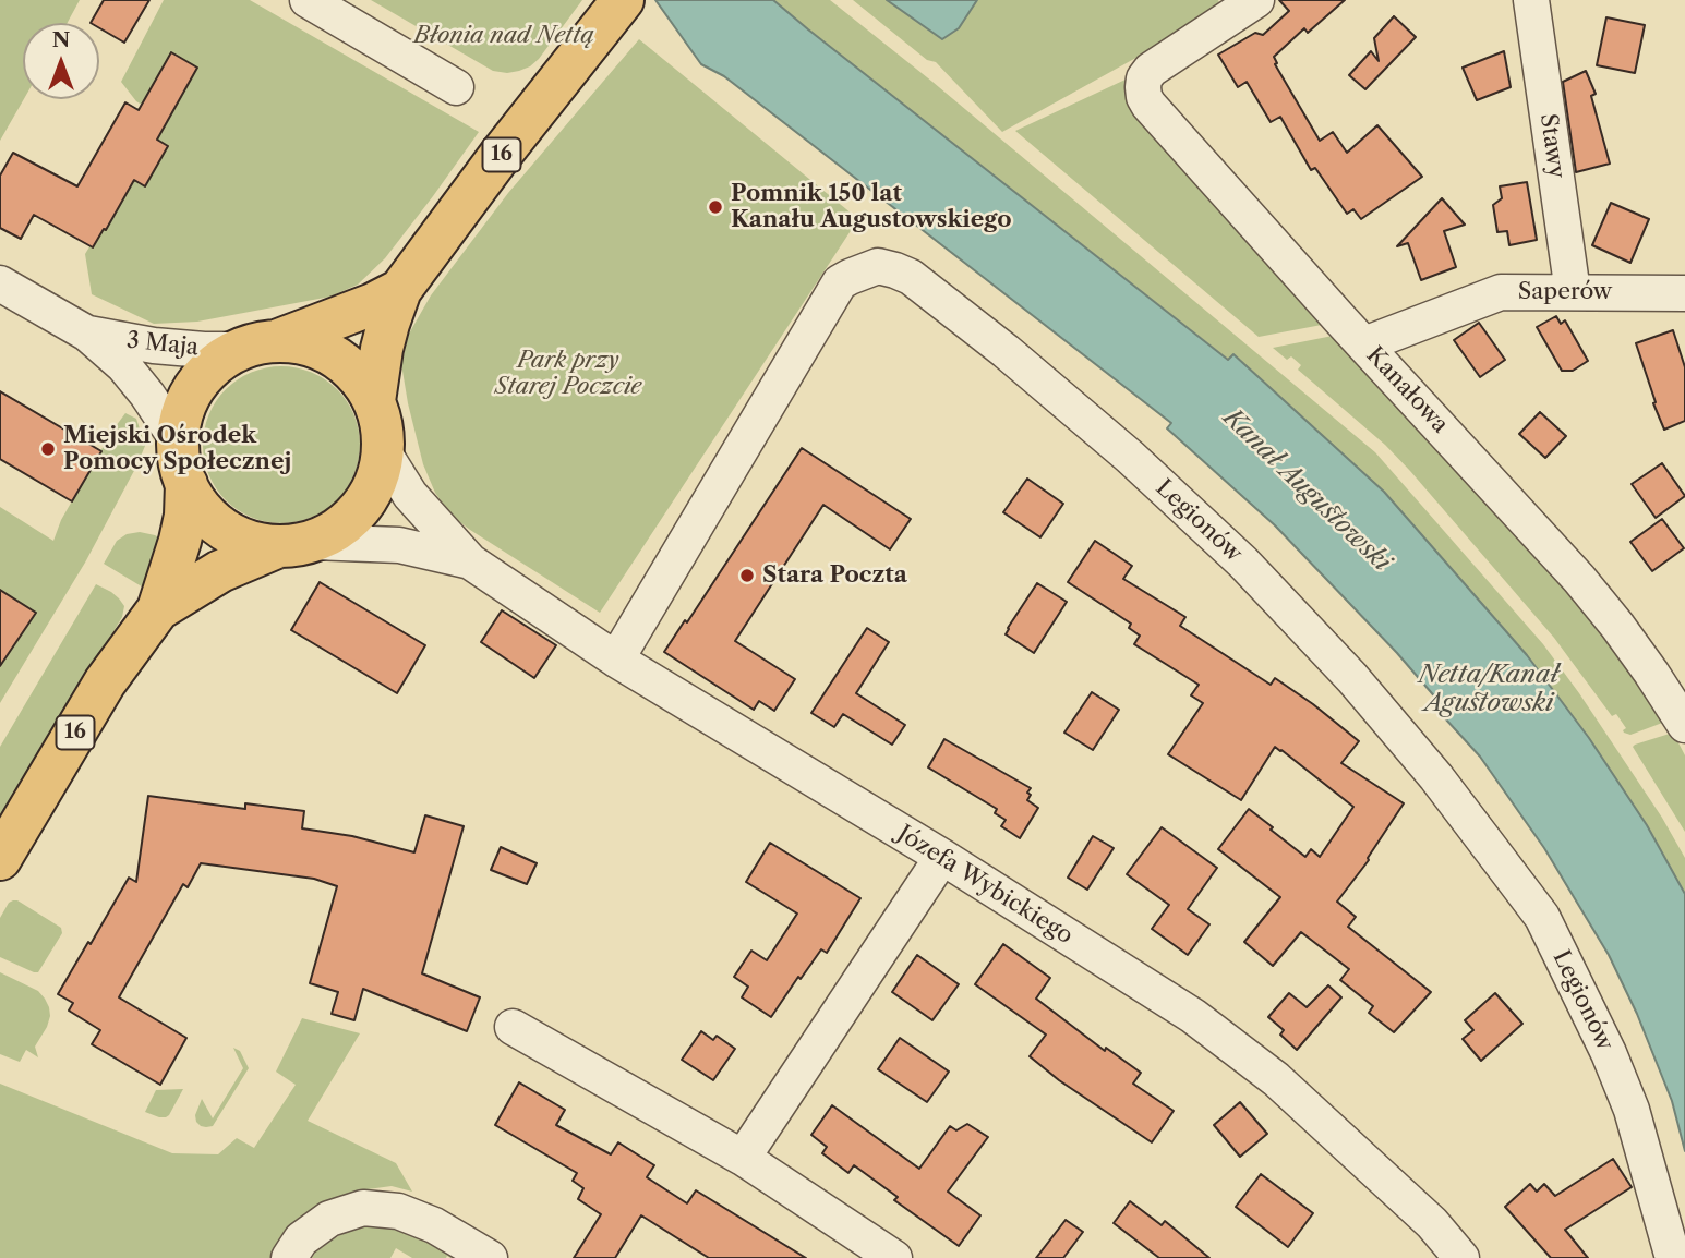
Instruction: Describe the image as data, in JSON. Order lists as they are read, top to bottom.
{
  "streets": {
    "main road": ["16"],
    "street": [
      "Stawy",
      "Saperów",
      "3 Maja",
      "Kanałowa",
      "Legionów",
      "Józefa Wybickiego"
    ]
  },
  "crossings": [
    ["Stawy", "Saperów"],
    ["16", "3 Maja"],
    ["16", "Józefa Wybickiego"],
    ["Saperów", "Kanałowa"],
    ["3 Maja", "Józefa Wybickiego"],
    ["Legionów", "Józefa Wybickiego"]
  ],
  "water": ["Kanał Augustowski", "Netta/Kanał Agustowski"],
  "parks": ["Błonia nad Nettą", "Park przy Starej Poczcie"],
  "places": ["Pomnik 150 lat Kanału Augustowskiego", "Miejski Ośrodek Pomocy Społecznej", "Stara Poczta"],
  "north": "top"
}
